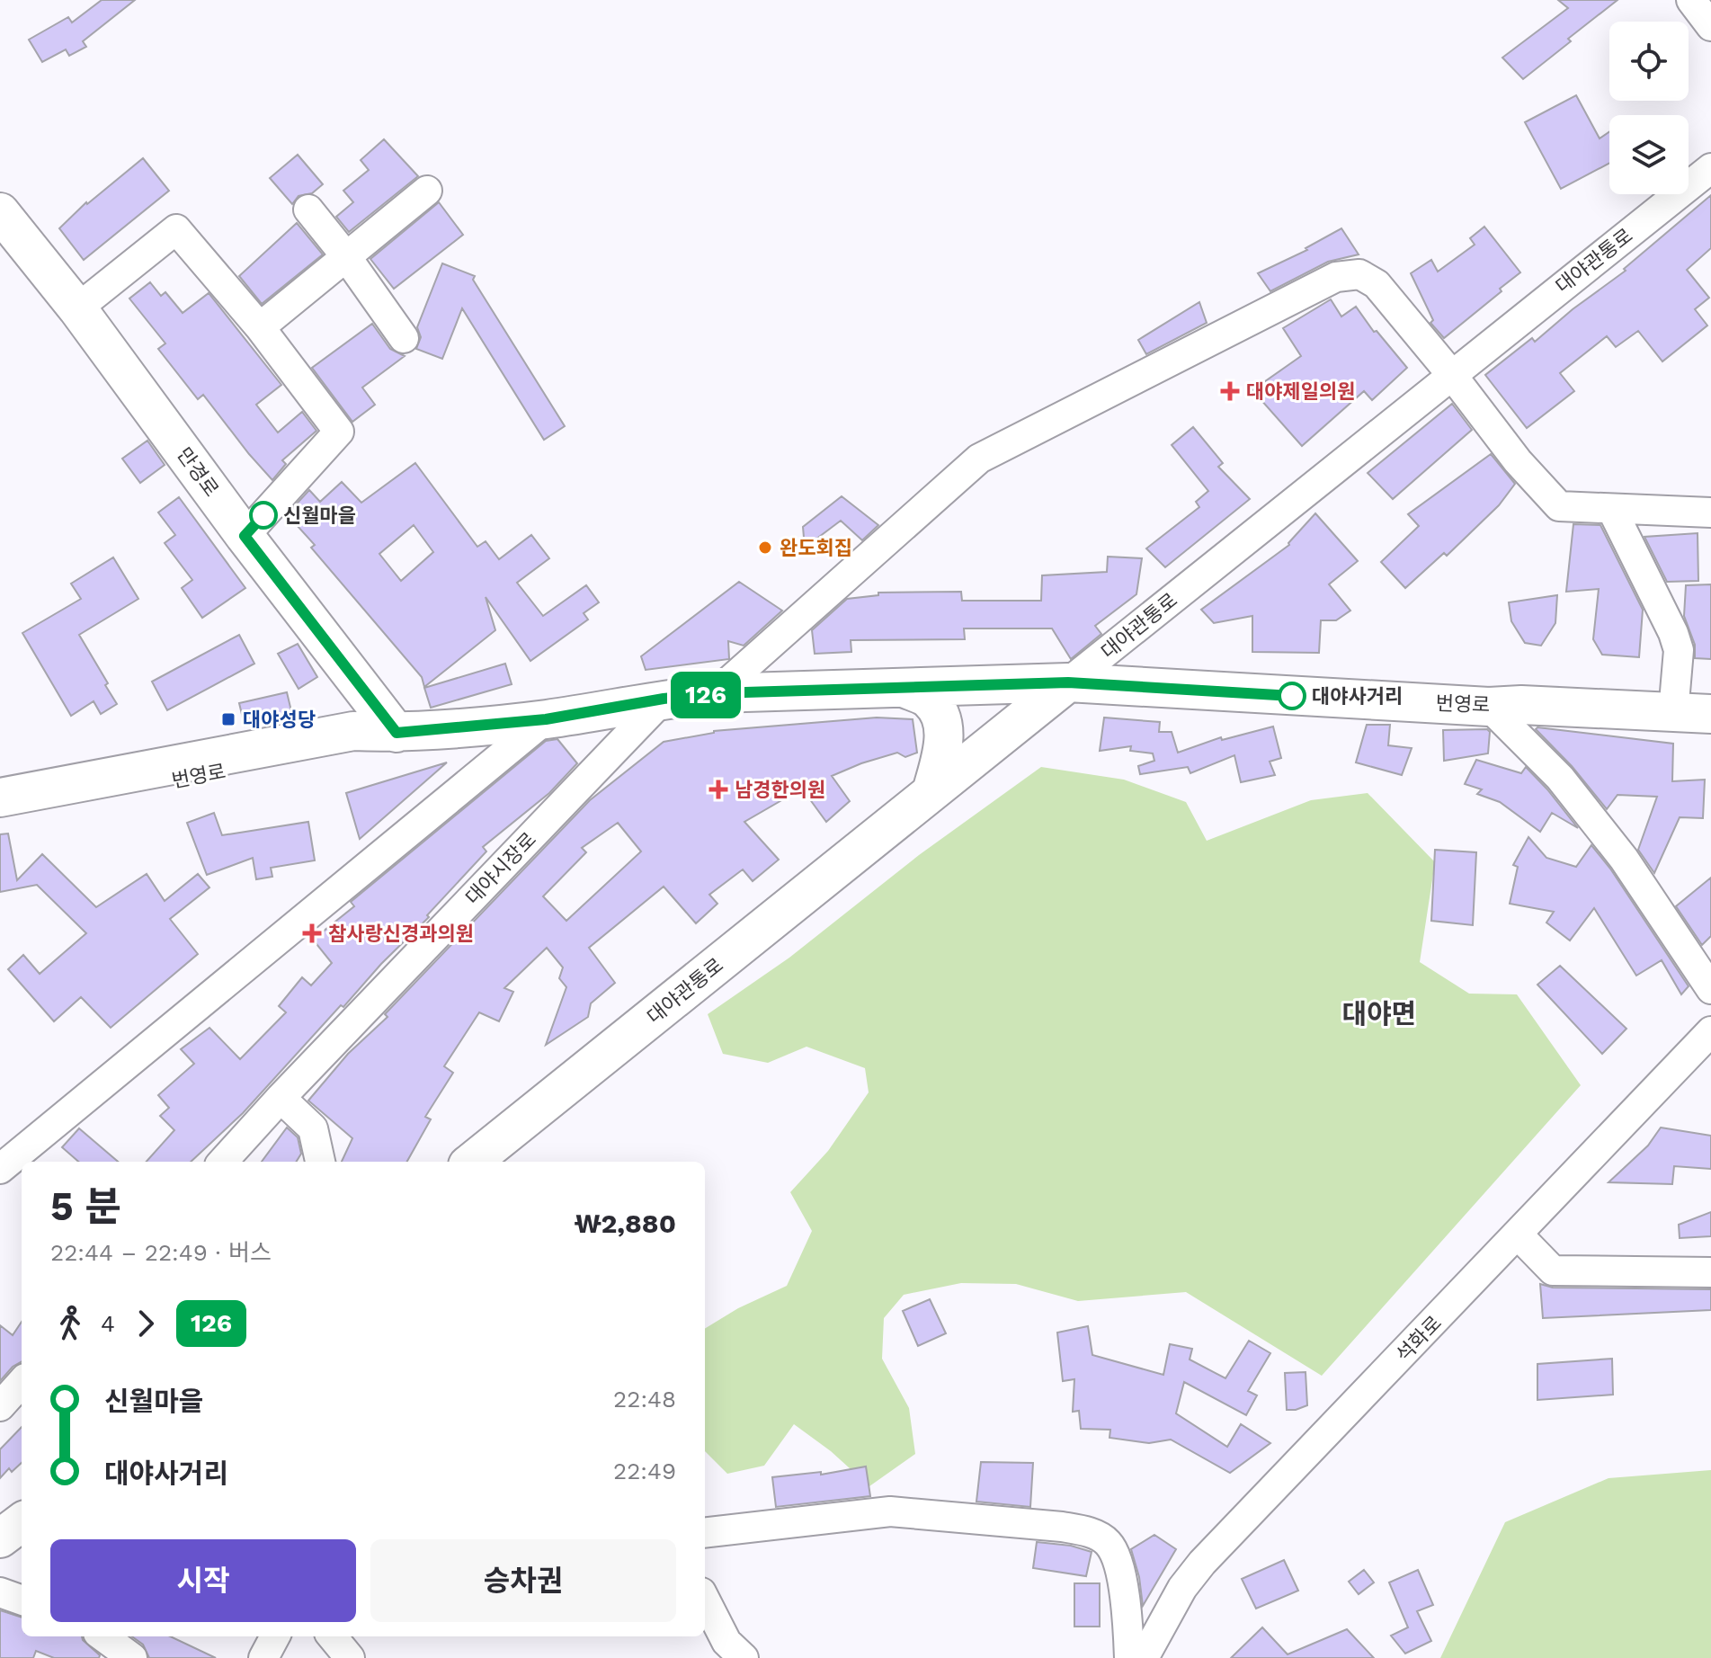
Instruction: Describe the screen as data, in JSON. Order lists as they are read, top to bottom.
{
  "streets": {
    "main road": ["대야관통로", "만경로", "번영로"],
    "street": ["대야시장로", "석화로"]
  },
  "crossings": [
    ["대야관통로", "번영로"],
    ["만경로", "번영로"],
    ["번영로", "대야시장로"]
  ],
  "districts": ["대야면"],
  "places": {
    "health": ["대야제일의원", "남경한의원", "참사랑신경과의원"],
    "other": ["신월마을", "완도회집", "대야사거리"],
    "transit": ["대야성당"]
  },
  "lines": ["bus line 126"],
  "page": {
    "on_map": "126",
    "heading": ["5 분", "22:44 – 22:49 · 버스", "₩2,880"],
    "legs": ["4", "126"],
    "list": [
      {
        "name": "신월마을",
        "value": "22:48"
      },
      {
        "name": "대야사거리",
        "value": "22:49"
      }
    ],
    "buttons": ["시작", "승차권"]
  }
}
